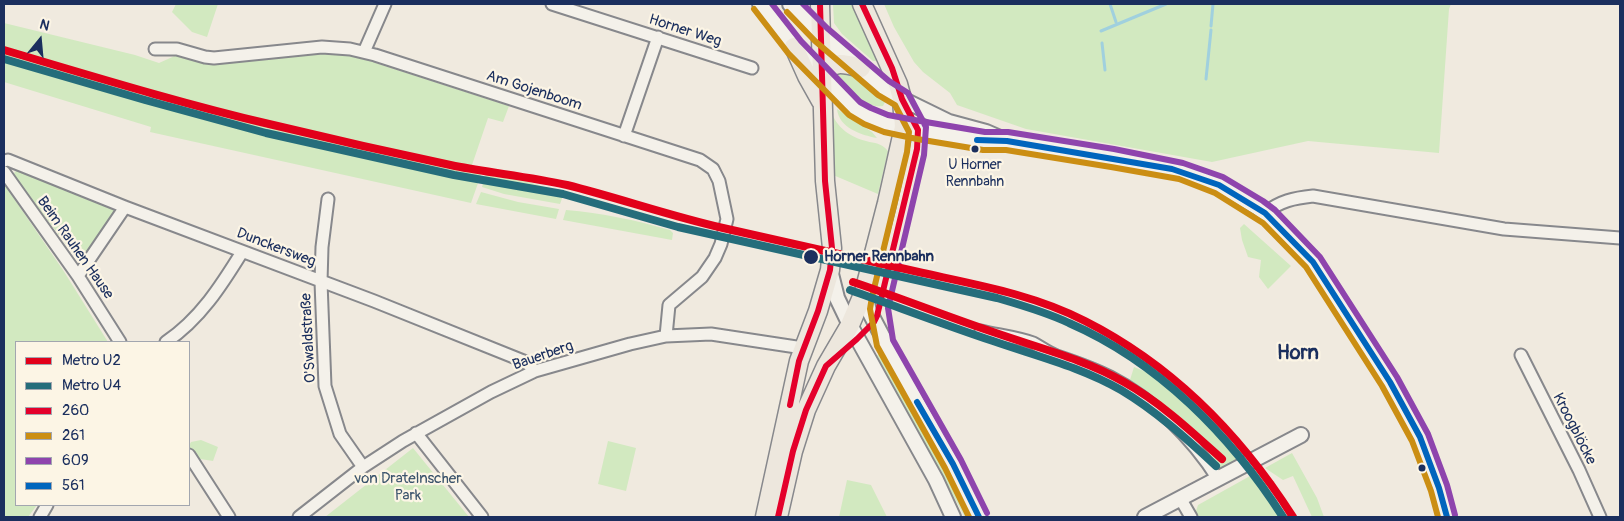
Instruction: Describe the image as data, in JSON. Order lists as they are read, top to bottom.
{
  "streets": {
    "street": [
      "Horner Weg",
      "Am Gojenboom",
      "Beim Rauhen Hause",
      "Dunckersweg",
      "O'Swaldstraße",
      "Bauerberg",
      "Kroogblöcke"
    ]
  },
  "crossings": [
    ["Am Gojenboom", "Bauerberg"],
    ["Dunckersweg", "O'Swaldstraße"],
    ["Dunckersweg", "Bauerberg"],
    ["O'Swaldstraße", "Bauerberg"]
  ],
  "districts": ["Horn"],
  "parks": ["von Dratelnscher Park"],
  "places": ["U Horner Rennbahn", "Horner Rennbahn"],
  "lines": [
    "transit line 260",
    "transit line 609",
    "transit line 261",
    "metro line U2",
    "metro line U4",
    "transit line 561"
  ],
  "legend": [
    "Metro U2",
    "Metro U4",
    "260",
    "261",
    "609",
    "561"
  ],
  "north": "top"
}
